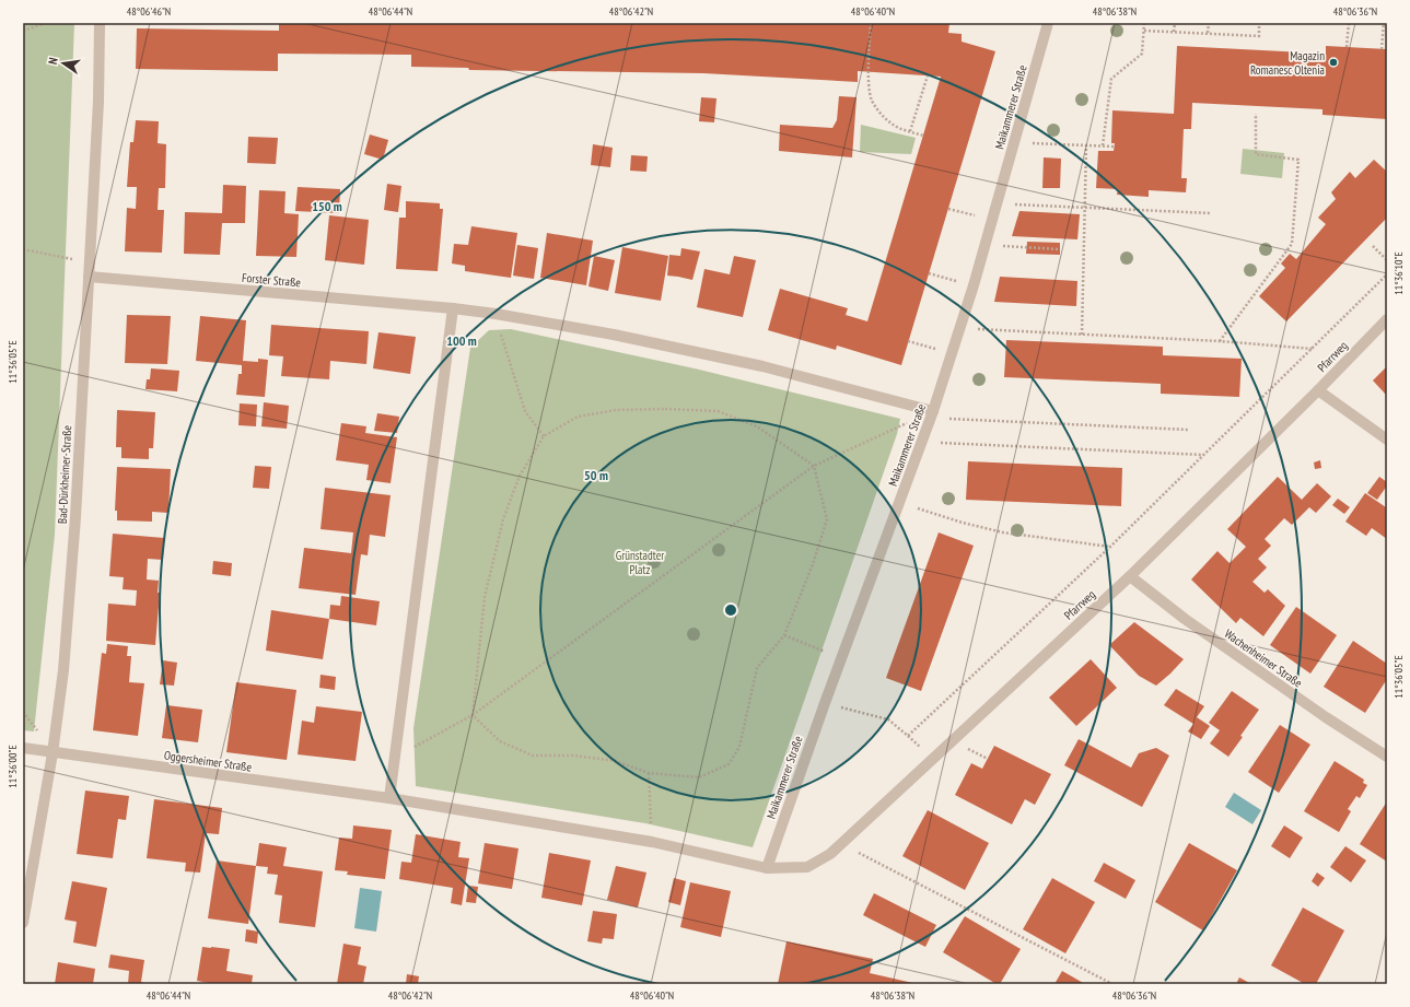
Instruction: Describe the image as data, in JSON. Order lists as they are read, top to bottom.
{
  "streets": {
    "street": [
      "Maikammerer Straße",
      "Forster Straße",
      "Pfarrweg",
      "Bad-Dürkheimer-Straße",
      "Wachenheimer Straße",
      "Oggersheimer Straße"
    ]
  },
  "crossings": [
    ["Maikammerer Straße", "Pfarrweg"],
    ["Forster Straße", "Bad-Dürkheimer-Straße"],
    ["Pfarrweg", "Wachenheimer Straße"],
    ["Bad-Dürkheimer-Straße", "Oggersheimer Straße"]
  ],
  "parks": ["Grünstadter Platz"],
  "places": ["Magazin Romanesc Oltenia"],
  "north": "left",
  "coordinates": [
    "48°06'46\"N",
    "48°06'44\"N",
    "48°06'42\"N",
    "48°06'40\"N",
    "48°06'38\"N",
    "48°06'36\"N",
    "11°36'10\"E",
    "11°36'05\"E",
    "11°36'00\"E"
  ],
  "rings": ["150 m", "100 m", "50 m"]
}
